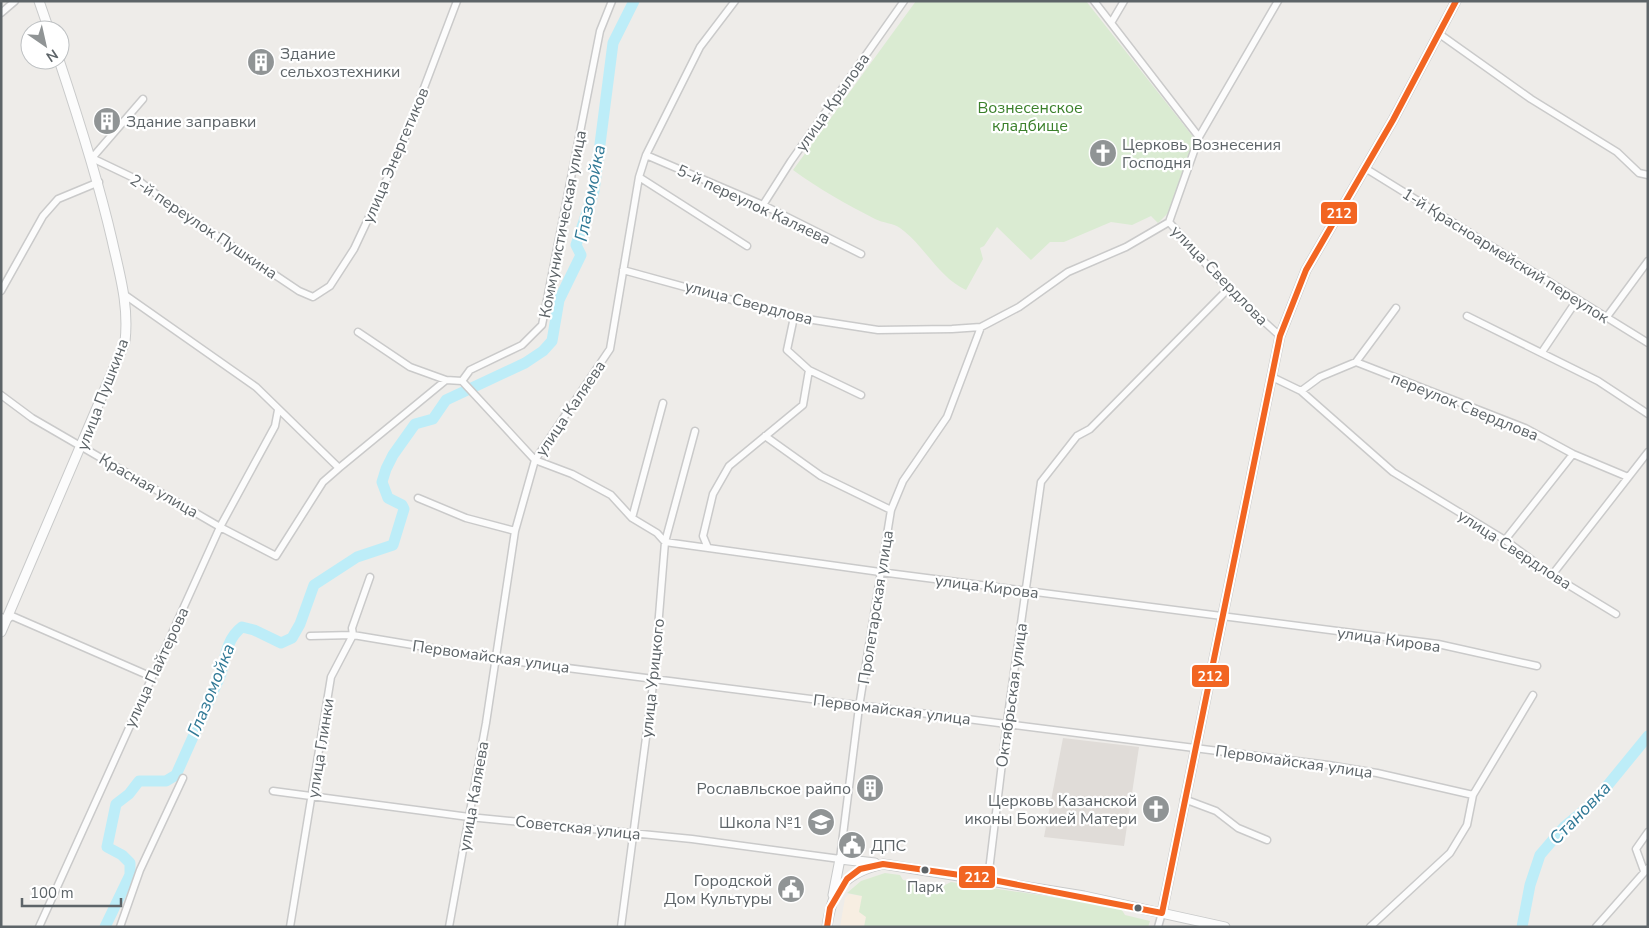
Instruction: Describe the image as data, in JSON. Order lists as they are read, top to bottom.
{
  "streets": {
    "main road": ["улица Пушкина", "Пролетарская улица", "Советская улица"],
    "street": [
      "улица Крылова",
      "улица Энергетиков",
      "5-й переулок Каляева",
      "Коммунистическая улица",
      "2-й переулок Пушкина",
      "1-й Красноармейский переулок",
      "улица Свердлова",
      "переулок Свердлова",
      "улица Каляева",
      "Красная улица",
      "улица Кирова",
      "Первомайская улица",
      "улица Пайтерова",
      "улица Урицкого",
      "Октябрьская улица",
      "улица Глинки"
    ]
  },
  "crossings": [
    ["улица Крылова", "5-й переулок Каляева"],
    ["улица Энергетиков", "2-й переулок Пушкина"],
    ["5-й переулок Каляева", "улица Каляева"],
    ["2-й переулок Пушкина", "улица Пушкина"],
    ["улица Свердлова", "улица Каляева"],
    ["улица Свердлова", "Пролетарская улица"],
    ["улица Свердлова", "Октябрьская улица"],
    ["улица Пушкина", "Красная улица"],
    ["улица Каляева", "Первомайская улица"],
    ["улица Каляева", "Советская улица"],
    ["Красная улица", "улица Пайтерова"],
    ["улица Кирова", "Пролетарская улица"],
    ["улица Кирова", "улица Урицкого"],
    ["улица Кирова", "Октябрьская улица"],
    ["Пролетарская улица", "Первомайская улица"],
    ["Пролетарская улица", "Советская улица"],
    ["Первомайская улица", "улица Урицкого"],
    ["Первомайская улица", "Октябрьская улица"],
    ["Первомайская улица", "улица Глинки"],
    ["улица Урицкого", "Советская улица"],
    ["Октябрьская улица", "Советская улица"],
    ["улица Глинки", "Советская улица"]
  ],
  "water": ["Глазомойка", "Становка"],
  "parks": ["Вознесенское кладбище"],
  "places": {
    "building": ["Здание сельхозтехники", "Здание заправки", "Рославльское райпо"],
    "church": ["Церковь Вознесения Господня", "Церковь Казанской иконы Божией Матери"],
    "school or university": ["Школа №1"],
    "public building": ["ДПС", "Городской Дом Культуры"],
    "other": ["Парк"]
  },
  "lines": ["transit line 212"],
  "scale_bar": "100 m",
  "north": "bottom right"
}
